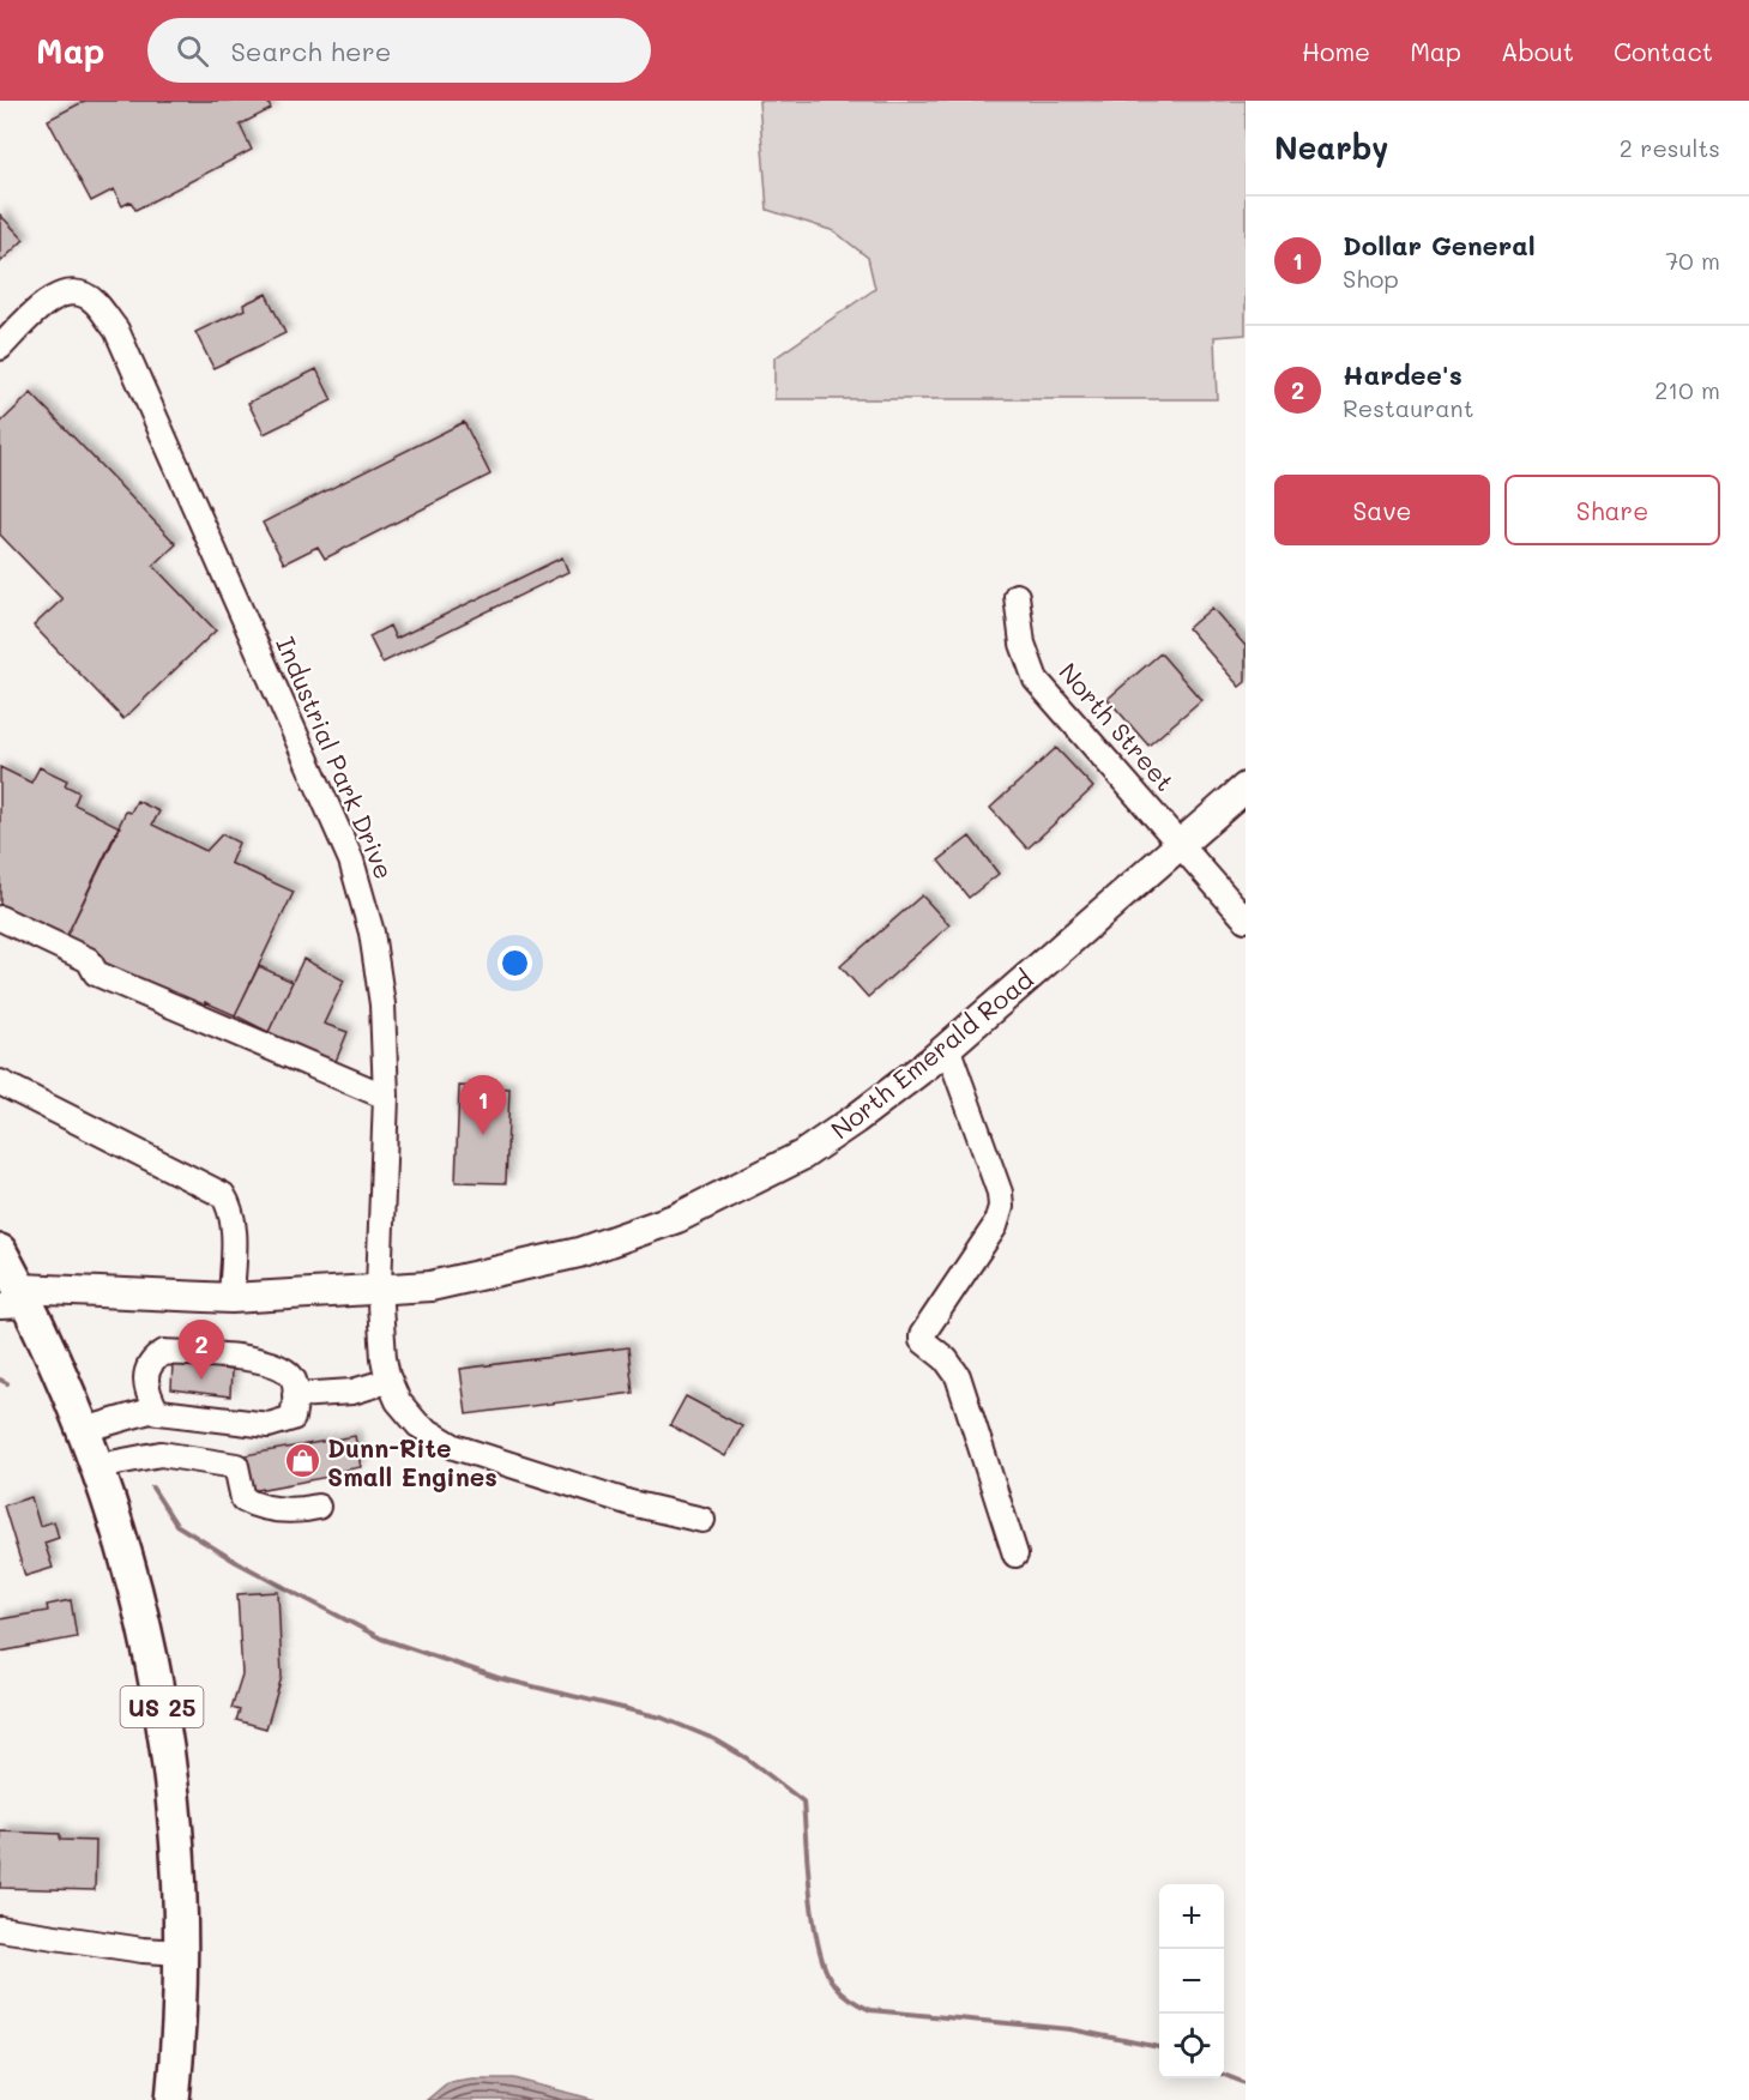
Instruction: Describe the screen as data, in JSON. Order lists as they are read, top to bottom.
{
  "streets": {
    "highway": ["US 25"],
    "main road": ["North Emerald Road"],
    "street": ["North Street", "Industrial Park Drive"]
  },
  "crossings": [
    ["North Street", "North Emerald Road"],
    ["Industrial Park Drive", "North Emerald Road"],
    ["North Emerald Road", "US 25"]
  ],
  "places": {
    "shop": ["Dunn-Rite Small Engines"]
  },
  "page": {
    "header": "Map",
    "search": "Search here",
    "nav": [
      "Home",
      "Map",
      "About",
      "Contact"
    ],
    "heading": ["Nearby", "2 results"],
    "list": [
      {
        "mark": "1",
        "name": "Dollar General",
        "note": "Shop",
        "value": "70 m"
      },
      {
        "mark": "2",
        "name": "Hardee's",
        "note": "Restaurant",
        "value": "210 m"
      }
    ],
    "buttons": ["Save", "Share"],
    "pins": ["1", "2"],
    "map_buttons": ["+", "−"]
  }
}
